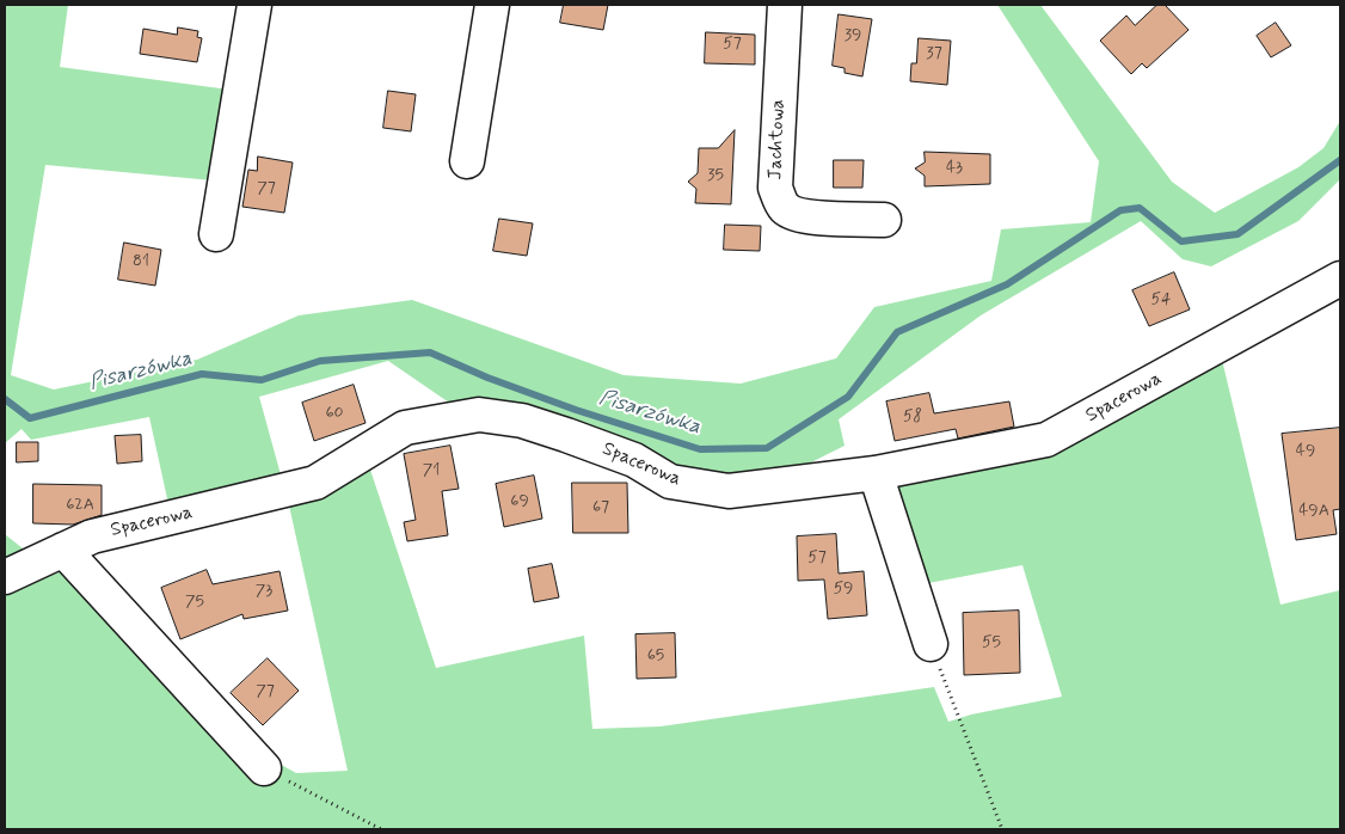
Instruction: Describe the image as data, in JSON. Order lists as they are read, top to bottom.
{
  "streets": {
    "street": ["Jachtowa", "Spacerowa"]
  },
  "water": ["Pisarzówka"],
  "house_numbers": [
    "39",
    "57",
    "37",
    "43",
    "35",
    "77",
    "81",
    "54",
    "60",
    "58",
    "49",
    "71",
    "69",
    "62A",
    "67",
    "49A",
    "57",
    "59",
    "73",
    "75",
    "55",
    "65",
    "77"
  ]
}
